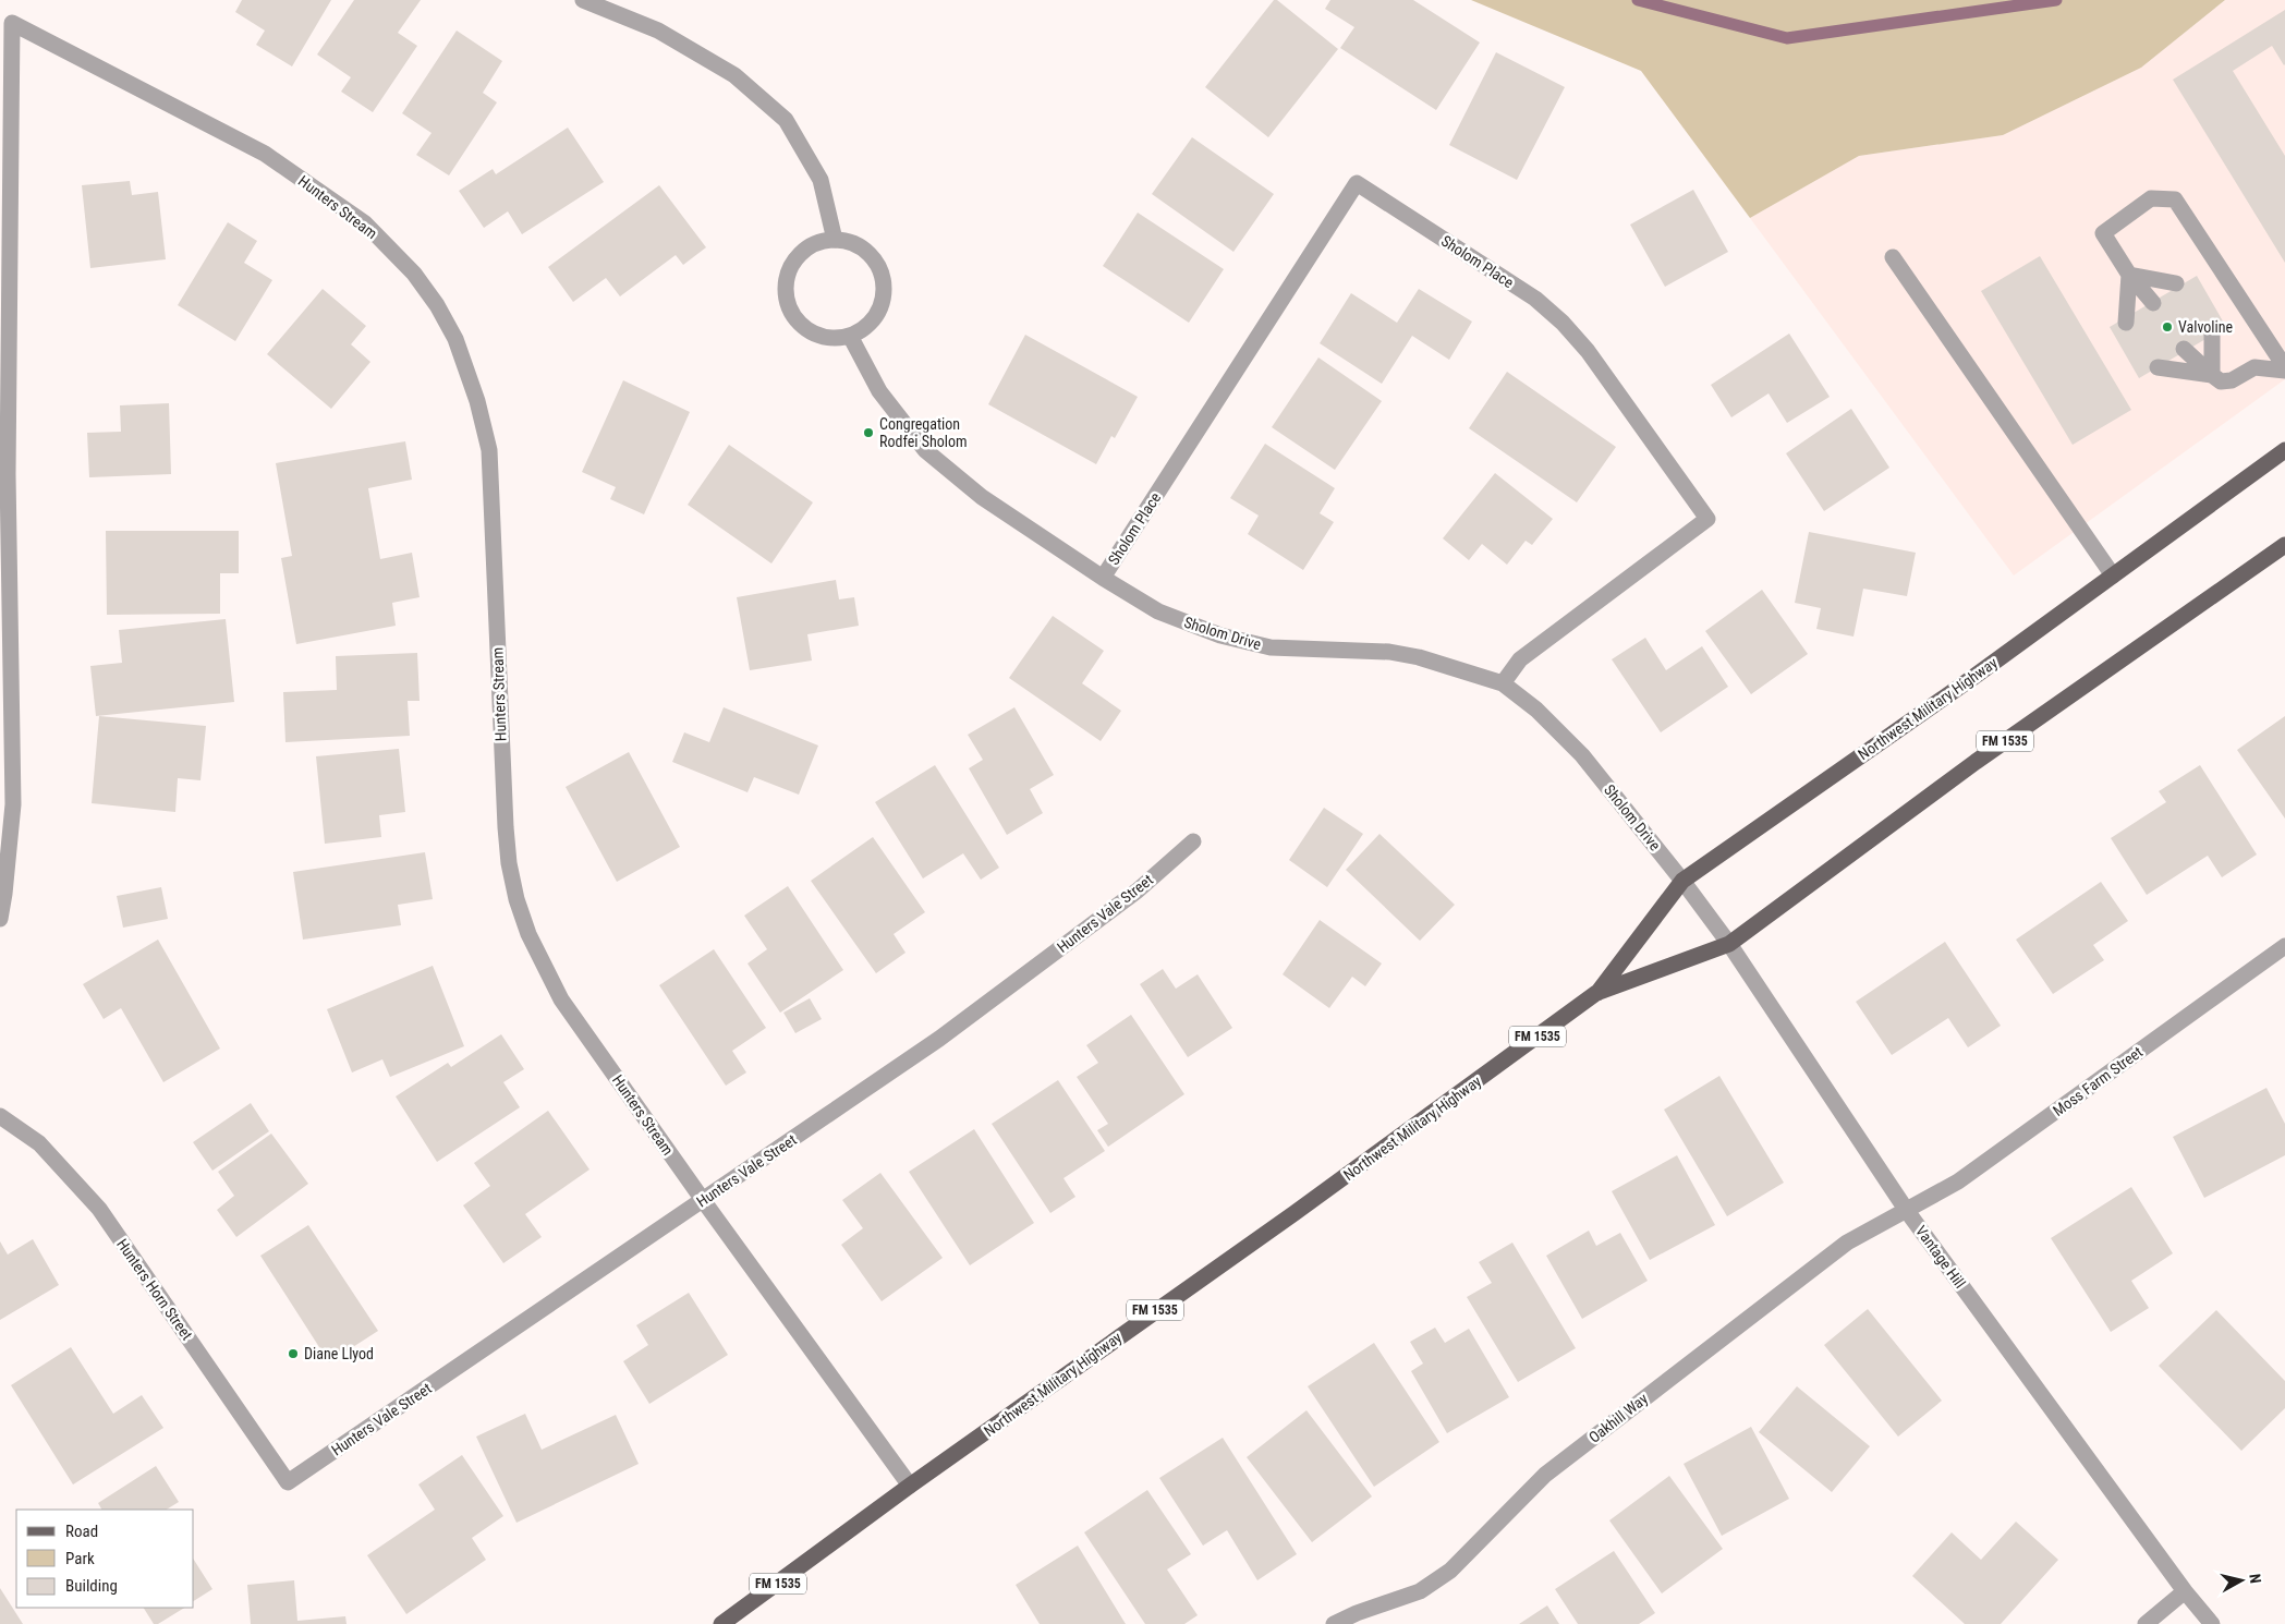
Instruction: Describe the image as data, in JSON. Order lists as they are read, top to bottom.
{
  "streets": {
    "main road": ["Northwest Military Highway", "FM 1535"],
    "street": [
      "Hunters Stream",
      "Sholom Place",
      "Sholom Drive",
      "Hunters Vale Street",
      "Moss Farm Street",
      "Vantage Hill",
      "Hunters Horn Street",
      "Oakhill Way"
    ]
  },
  "crossings": [
    ["Hunters Stream", "Northwest Military Highway"],
    ["Hunters Stream", "Hunters Vale Street"],
    ["Sholom Place", "Sholom Drive"],
    ["Sholom Drive", "Northwest Military Highway"],
    ["Sholom Drive", "Vantage Hill"],
    ["Northwest Military Highway", "Vantage Hill"],
    ["Hunters Vale Street", "Hunters Horn Street"],
    ["Moss Farm Street", "Vantage Hill"],
    ["Moss Farm Street", "Oakhill Way"],
    ["Vantage Hill", "Oakhill Way"]
  ],
  "places": ["Valvoline", "Congregation Rodfei Sholom", "Diane Llyod"],
  "legend": ["Road", "Park", "Building"],
  "north": "right"
}
